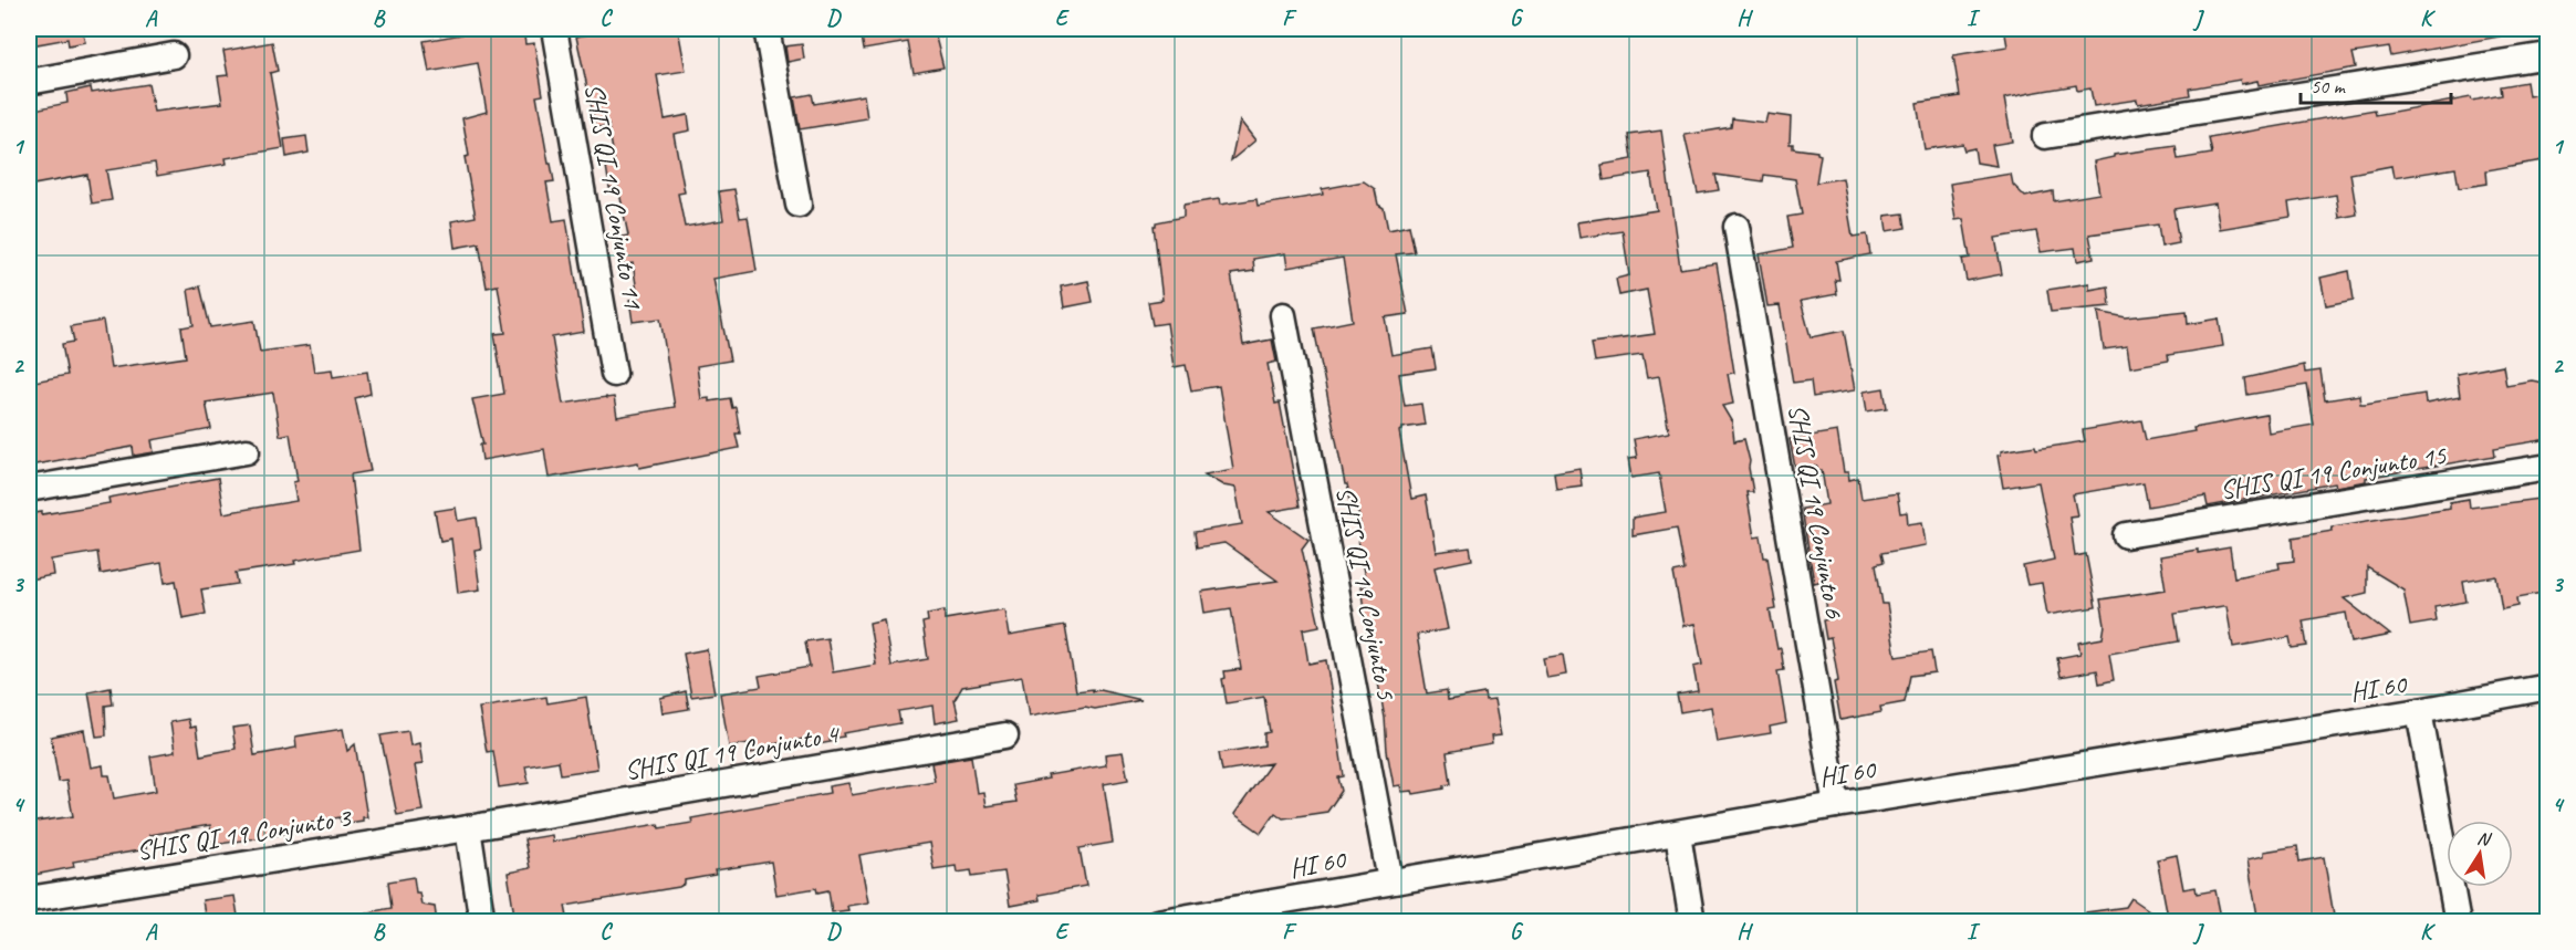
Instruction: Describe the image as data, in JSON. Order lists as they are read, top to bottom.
{
  "streets": {
    "street": [
      "SHIS QI 19 Conjunto 11",
      "SHIS QI 19 Conjunto 15",
      "SHIS QI 19 Conjunto 6",
      "SHIS QI 19 Conjunto 5",
      "HI 60",
      "SHIS QI 19 Conjunto 4",
      "SHIS QI 19 Conjunto 3"
    ]
  },
  "crossings": [
    ["SHIS QI 19 Conjunto 6", "HI 60"],
    ["SHIS QI 19 Conjunto 5", "HI 60"],
    ["SHIS QI 19 Conjunto 4", "SHIS QI 19 Conjunto 3"]
  ],
  "scale_bar": "50 m",
  "north": "top",
  "grid": {
    "columns": [
      "A",
      "B",
      "C",
      "D",
      "E",
      "F",
      "G",
      "H",
      "I",
      "J",
      "K"
    ],
    "rows": [
      "1",
      "2",
      "3",
      "4"
    ]
  }
}
